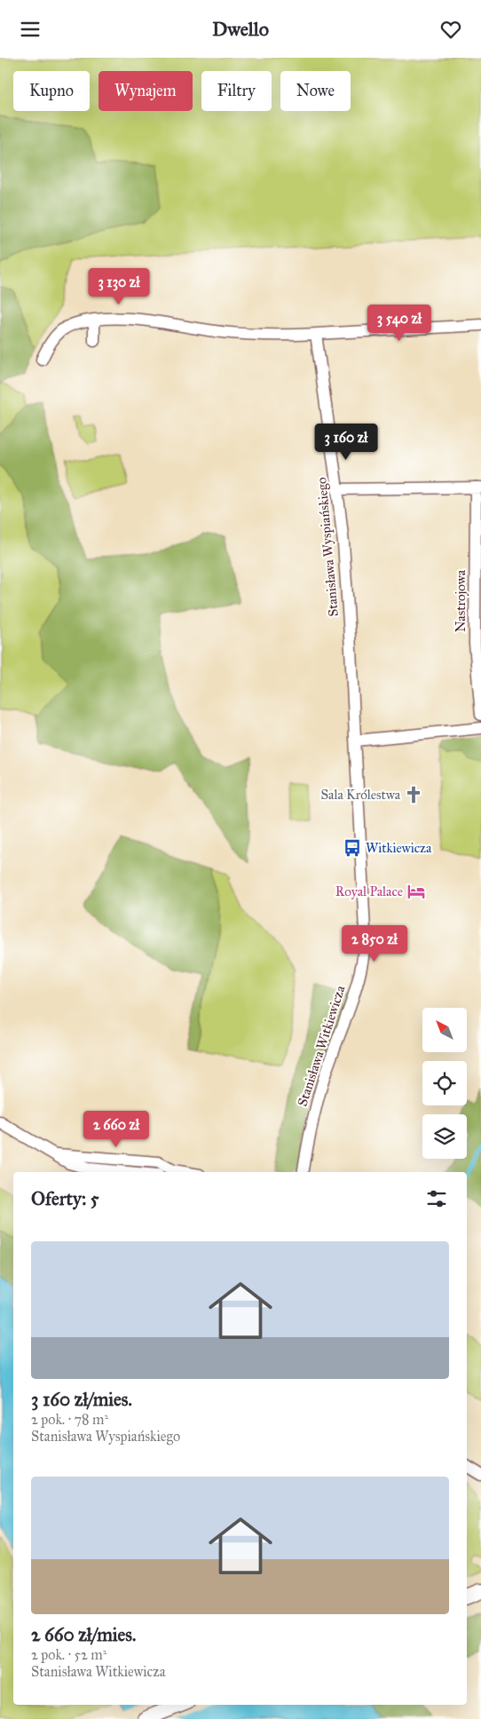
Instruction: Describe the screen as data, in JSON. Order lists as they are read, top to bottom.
{
  "streets": {
    "street": ["Stanisława Wyspiańskiego", "Nastrojowa", "Stanisława Witkiewicza"]
  },
  "crossings": [
    ["Stanisława Wyspiańskiego", "Stanisława Witkiewicza"]
  ],
  "places": {
    "church": ["Sala Królestwa"],
    "bus stop": ["Witkiewicza"],
    "hotel": ["Royal Palace"]
  },
  "north": "top left",
  "page": {
    "header": "Dwello",
    "chip": [
      "Kupno",
      "Wynajem",
      "Filtry",
      "Nowe"
    ],
    "price": [
      "3 130 zł",
      "3 540 zł",
      "3 160 zł",
      "2 850 zł",
      "2 660 zł"
    ],
    "heading": "Oferty: 5",
    "list": [
      {
        "name": "3 160 zł/mies.",
        "note": "2 pok. · 78 m² · Stanisława Wyspiańskiego"
      },
      {
        "name": "2 660 zł/mies.",
        "note": "2 pok. · 52 m² · Stanisława Witkiewicza"
      }
    ]
  }
}
